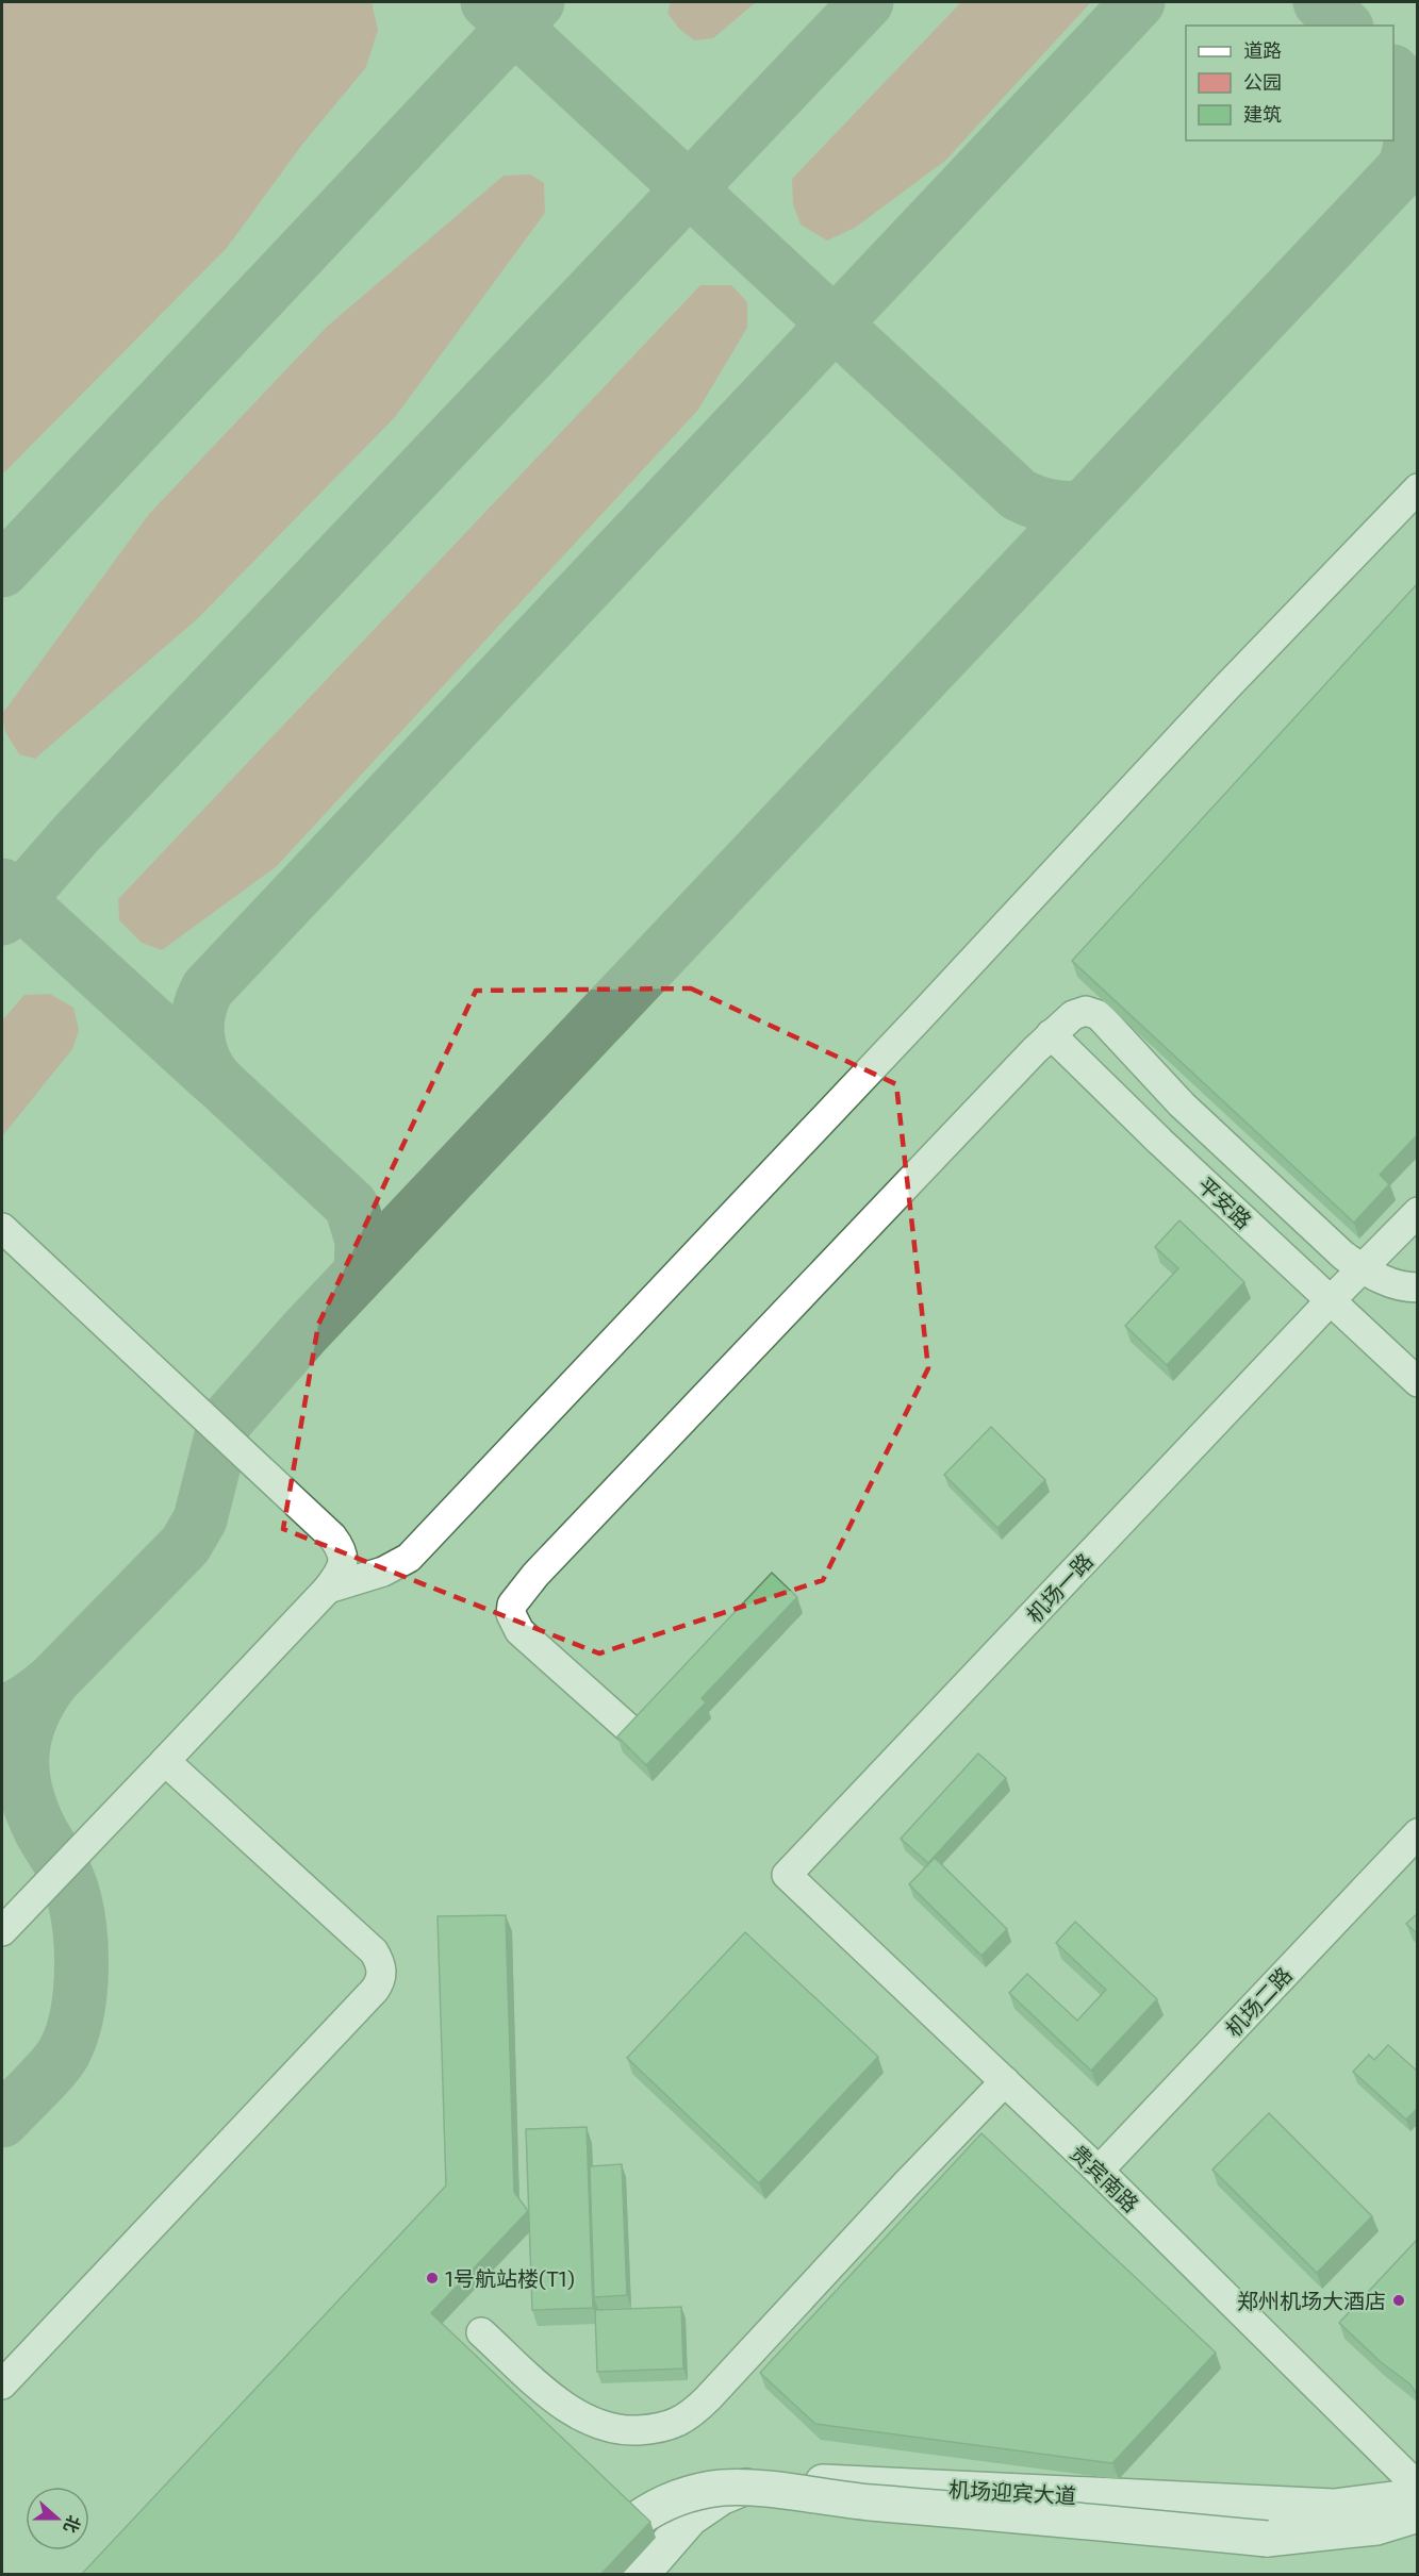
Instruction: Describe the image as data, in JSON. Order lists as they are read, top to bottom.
{
  "streets": {
    "main road": ["机场迎宾大道"],
    "street": [
      "平安路",
      "机场一路",
      "机场二路",
      "贵宾南路"
    ]
  },
  "crossings": [
    ["平安路", "机场一路"],
    ["机场一路", "贵宾南路"],
    ["机场二路", "贵宾南路"]
  ],
  "places": ["1号航站楼(T1)", "郑州机场大酒店"],
  "legend": ["道路", "公园", "建筑"],
  "north": "right"
}
